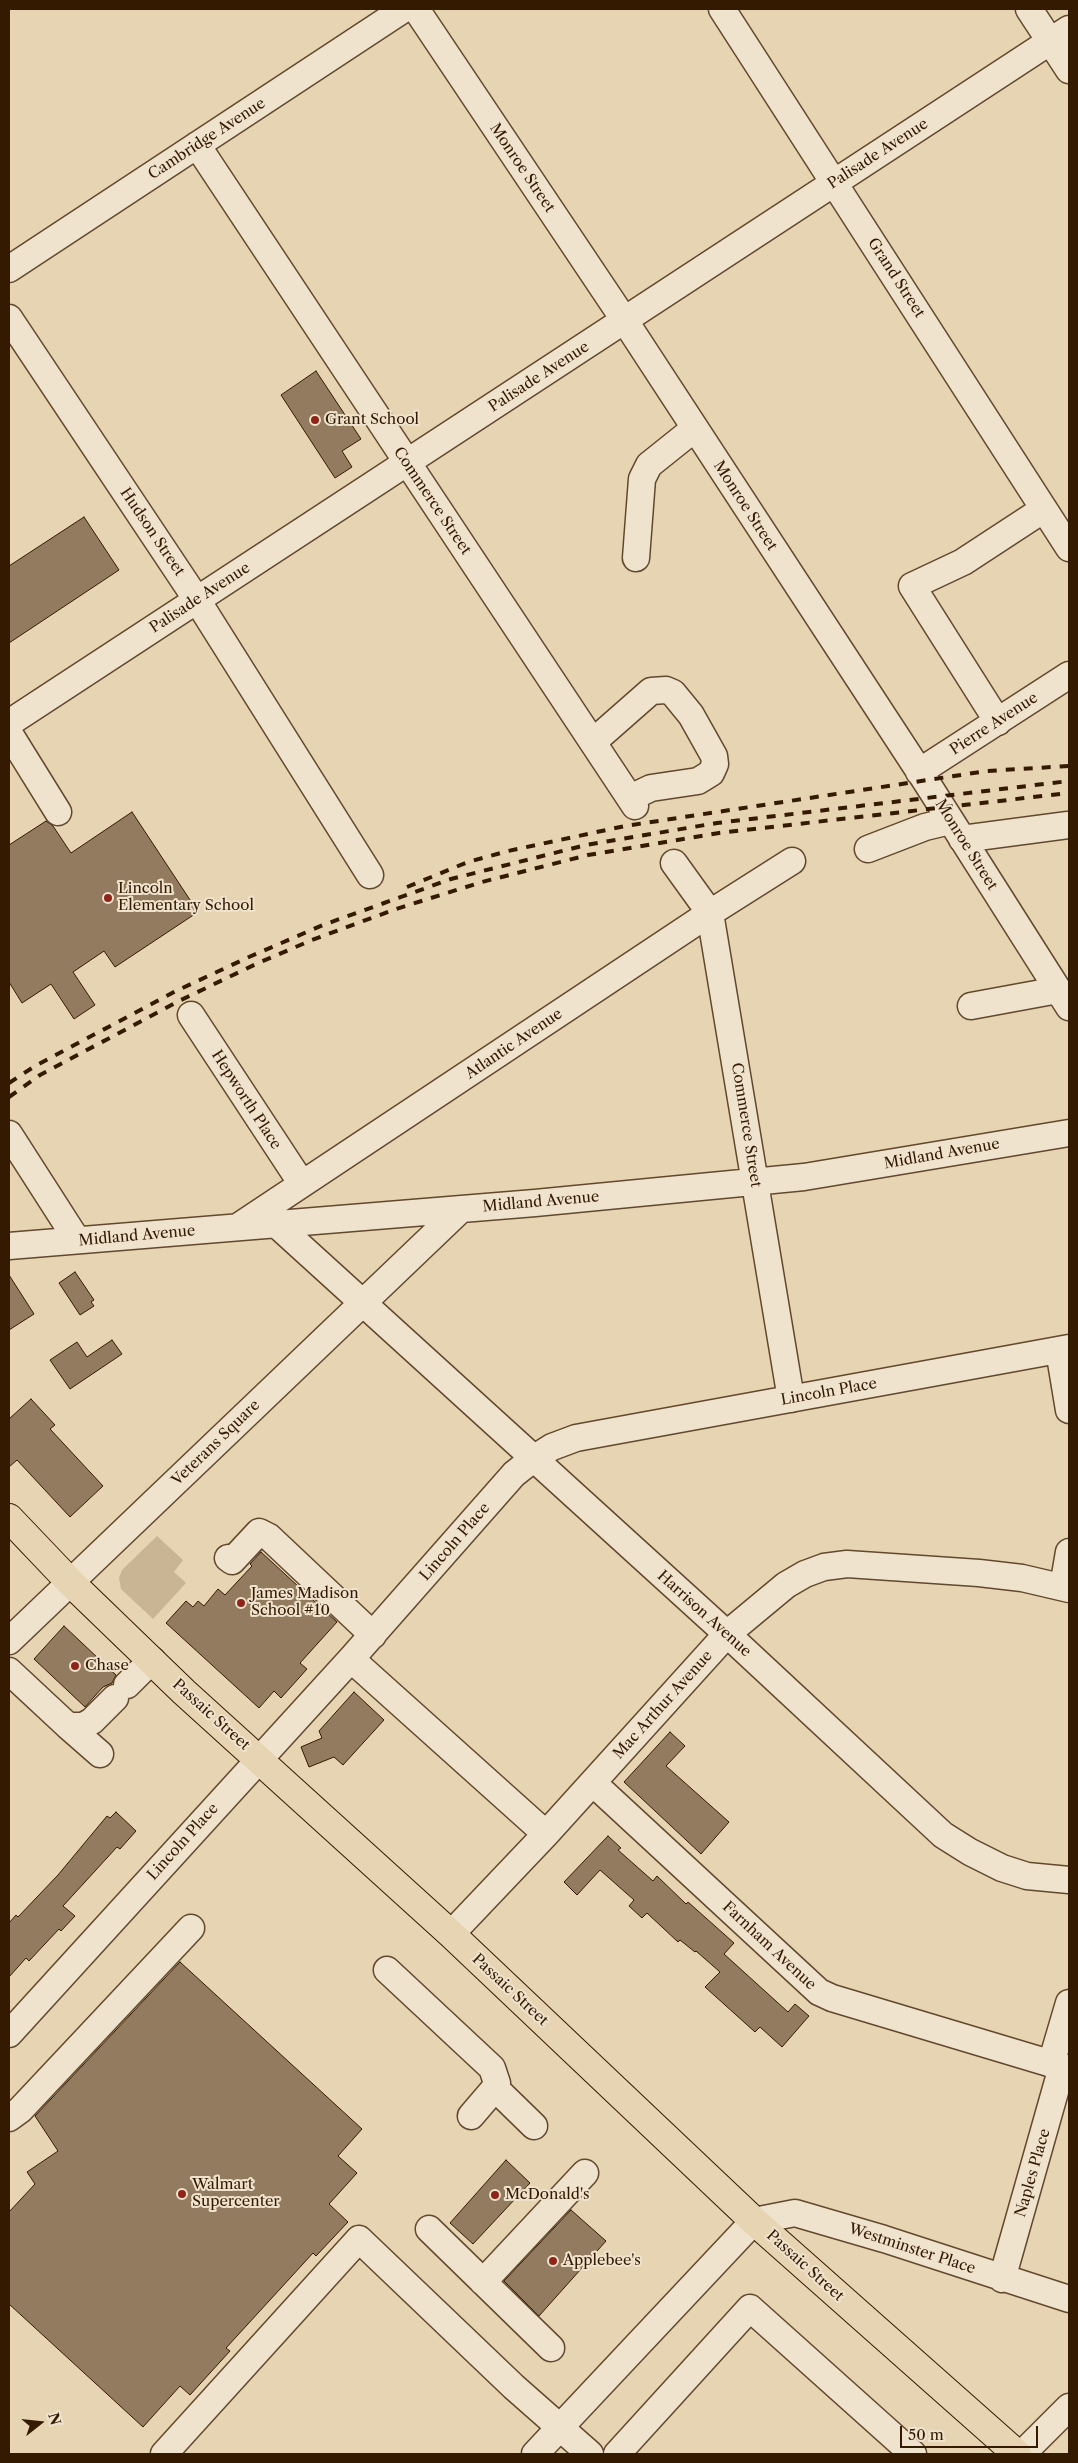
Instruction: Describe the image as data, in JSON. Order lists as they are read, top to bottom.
{
  "streets": {
    "main road": ["Passaic Street"],
    "street": [
      "Cambridge Avenue",
      "Palisade Avenue",
      "Monroe Street",
      "Grand Street",
      "Commerce Street",
      "Hudson Street",
      "Pierre Avenue",
      "Atlantic Avenue",
      "Hepworth Place",
      "Midland Avenue",
      "Lincoln Place",
      "Veterans Square",
      "Harrison Avenue",
      "Mac Arthur Avenue",
      "Farnham Avenue",
      "Naples Place",
      "Westminster Place"
    ]
  },
  "crossings": [
    ["Cambridge Avenue", "Commerce Street"],
    ["Palisade Avenue", "Monroe Street"],
    ["Palisade Avenue", "Grand Street"],
    ["Palisade Avenue", "Commerce Street"],
    ["Palisade Avenue", "Hudson Street"],
    ["Monroe Street", "Pierre Avenue"],
    ["Commerce Street", "Atlantic Avenue"],
    ["Commerce Street", "Midland Avenue"],
    ["Commerce Street", "Lincoln Place"],
    ["Atlantic Avenue", "Hepworth Place"],
    ["Atlantic Avenue", "Midland Avenue"],
    ["Midland Avenue", "Veterans Square"],
    ["Lincoln Place", "Harrison Avenue"],
    ["Lincoln Place", "Passaic Street"],
    ["Veterans Square", "Harrison Avenue"],
    ["Veterans Square", "Passaic Street"],
    ["Harrison Avenue", "Mac Arthur Avenue"],
    ["Mac Arthur Avenue", "Passaic Street"],
    ["Mac Arthur Avenue", "Farnham Avenue"],
    ["Passaic Street", "Westminster Place"],
    ["Farnham Avenue", "Naples Place"],
    ["Naples Place", "Westminster Place"]
  ],
  "places": [
    "Grant School",
    "Lincoln Elementary School",
    "James Madison School #10",
    "Chase",
    "Walmart Supercenter",
    "McDonald's",
    "Applebee's"
  ],
  "scale_bar": "50 m",
  "north": "right"
}
